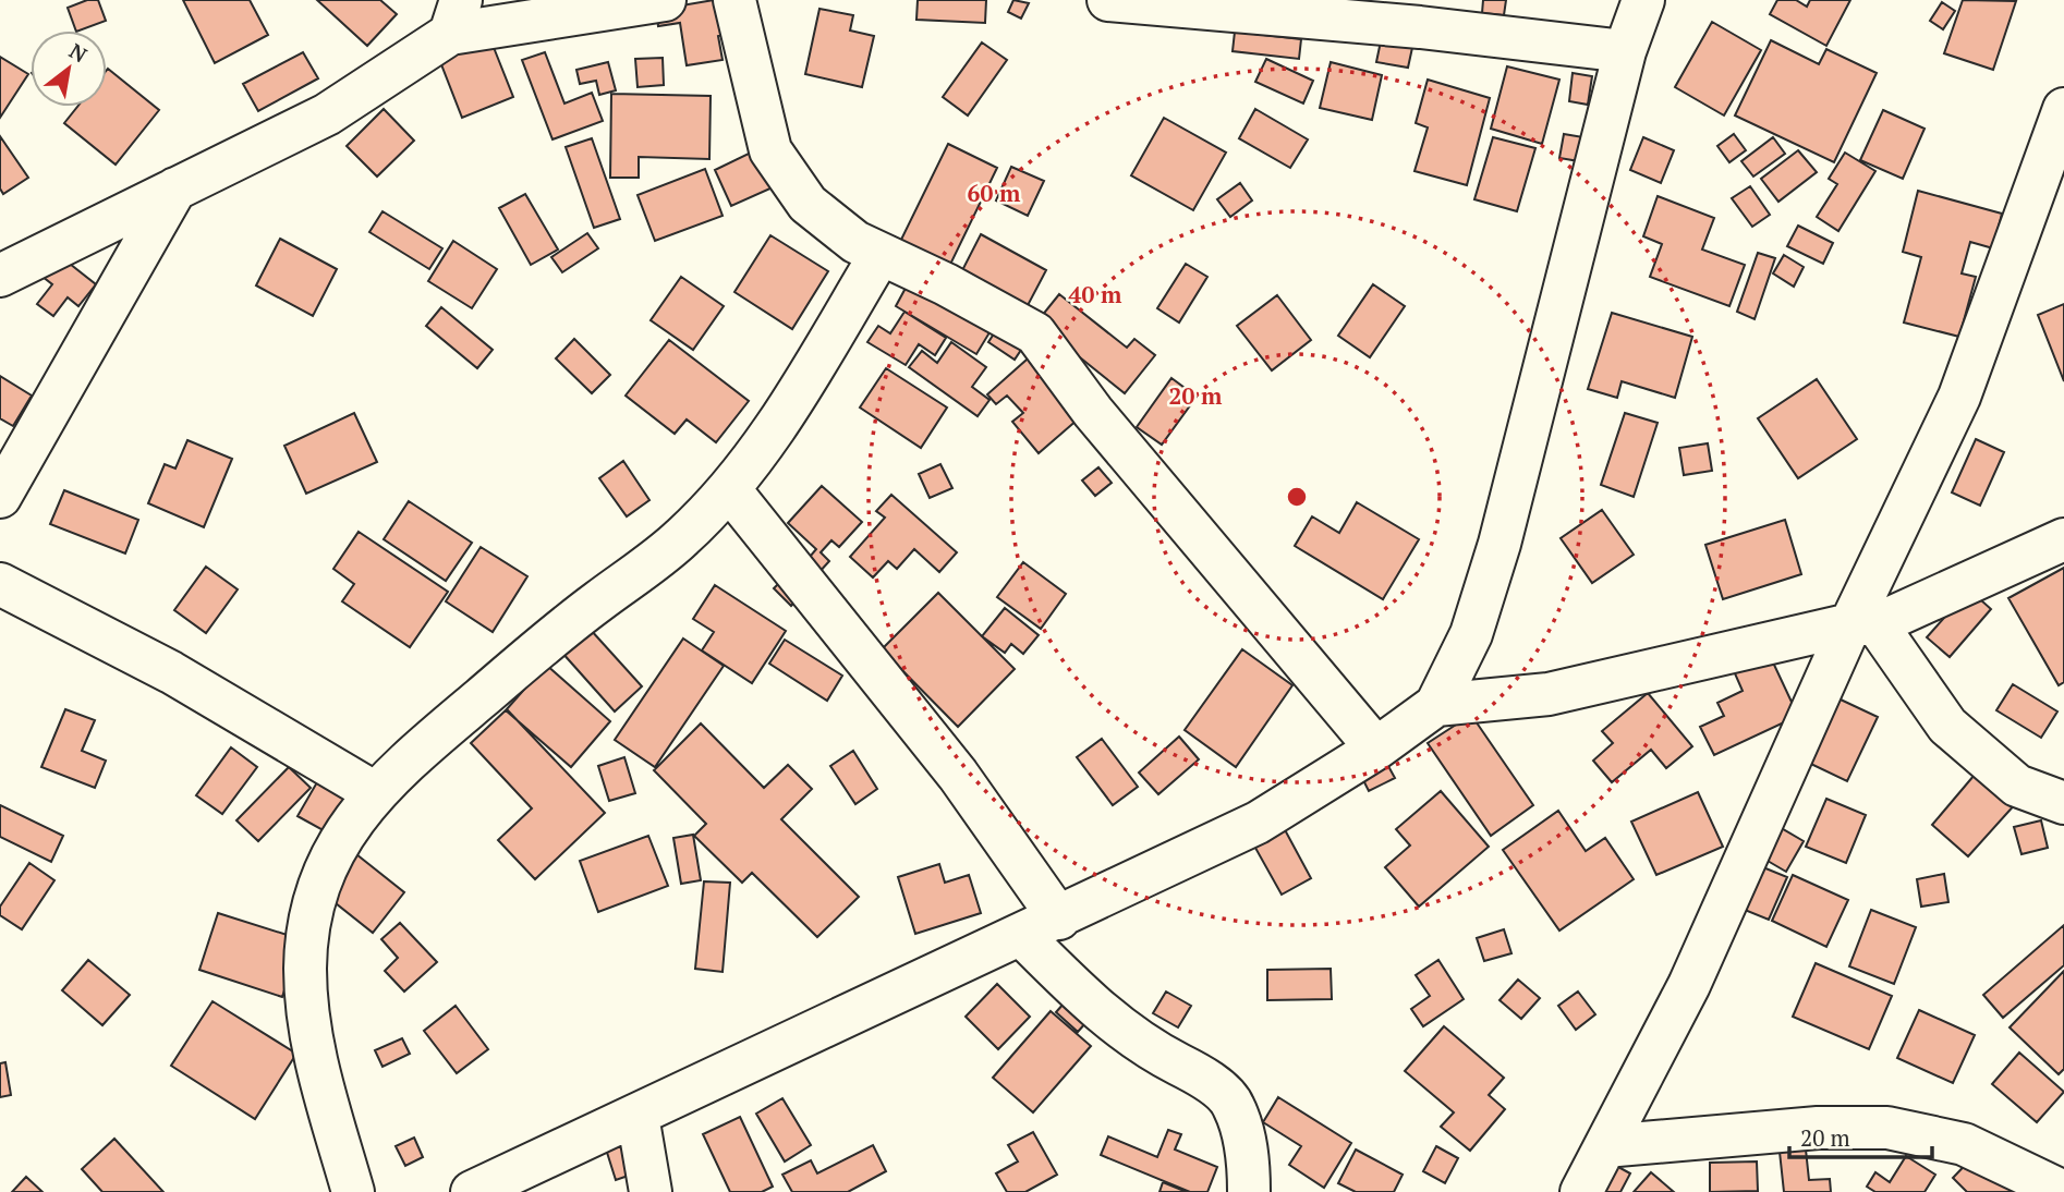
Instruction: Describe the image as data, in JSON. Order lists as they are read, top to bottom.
{
  "scale_bar": "20 m",
  "north": "top right",
  "rings": ["60 m", "40 m", "20 m"]
}
